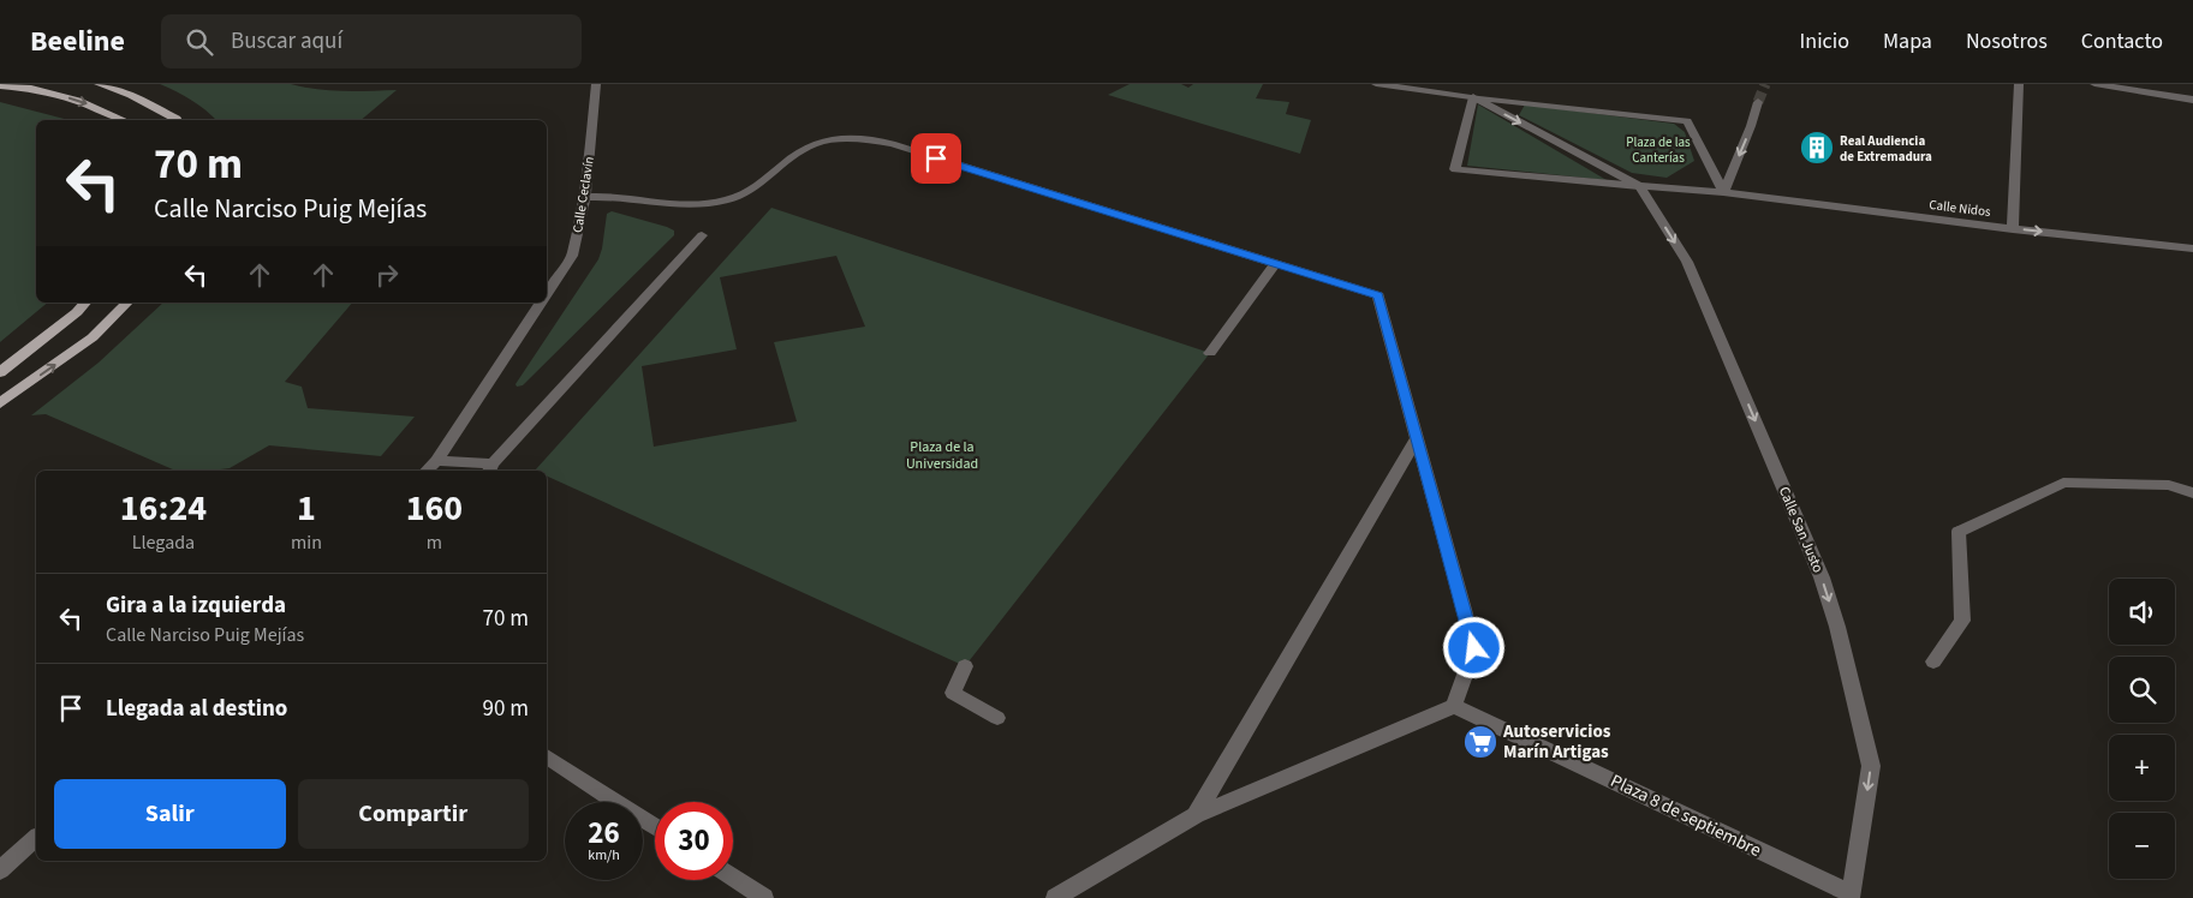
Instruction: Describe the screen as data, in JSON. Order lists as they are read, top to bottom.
{
  "streets": {
    "street": [
      "Calle Ceclavín",
      "Calle Nidos",
      "Calle San Justo",
      "Plaza 8 de septiembre"
    ]
  },
  "crossings": [
    ["Calle San Justo", "Plaza 8 de septiembre"]
  ],
  "one_way": ["Calle Nidos", "Calle San Justo"],
  "parks": ["Plaza de las Canterías", "Plaza de la Universidad"],
  "places": {
    "building": ["Real Audiencia de Extremadura"],
    "supermarket": ["Autoservicios Marín Artigas"]
  },
  "page": {
    "header": "Beeline",
    "search": "Buscar aquí",
    "nav": [
      "Inicio",
      "Mapa",
      "Nosotros",
      "Contacto"
    ],
    "turn": ["70 m", "Calle Narciso Puig Mejías"],
    "eta": [
      "16:24",
      "Llegada",
      "1",
      "min",
      "160",
      "m"
    ],
    "list": [
      {
        "name": "Gira a la izquierda",
        "note": "Calle Narciso Puig Mejías",
        "value": "70 m"
      },
      {
        "name": "Llegada al destino",
        "value": "90 m"
      }
    ],
    "map_buttons": ["+", "−"],
    "buttons": ["Salir", "Compartir"],
    "speed": "26 km/h",
    "limit": "30"
  }
}
